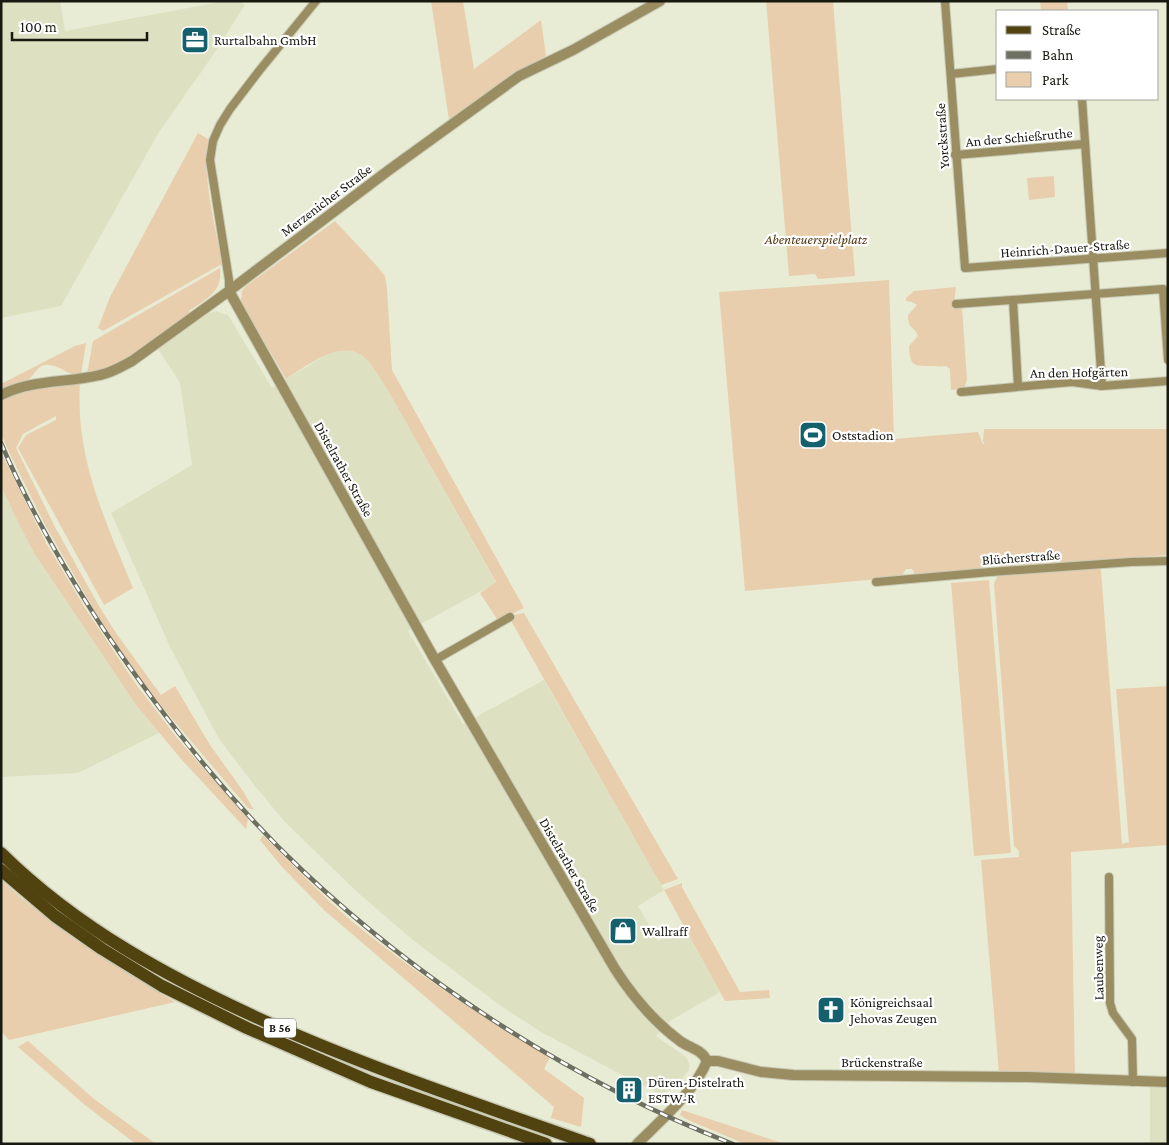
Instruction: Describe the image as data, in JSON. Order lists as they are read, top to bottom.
{
  "streets": {
    "main road": ["B 56"],
    "street": [
      "Yorckstraße",
      "An der Schießruthe",
      "Merzenicher Straße",
      "Heinrich-Dauer-Straße",
      "An den Hofgärten",
      "Distelrather Straße",
      "Blücherstraße",
      "Laubenweg",
      "Brückenstraße"
    ]
  },
  "crossings": [
    ["Yorckstraße", "An der Schießruthe"],
    ["Yorckstraße", "Heinrich-Dauer-Straße"],
    ["An der Schießruthe", "Heinrich-Dauer-Straße"],
    ["An der Schießruthe", "An den Hofgärten"],
    ["Merzenicher Straße", "Distelrather Straße"],
    ["Distelrather Straße", "Brückenstraße"],
    ["Laubenweg", "Brückenstraße"]
  ],
  "parks": ["Abenteuerspielplatz"],
  "places": {
    "office": ["Rurtalbahn GmbH"],
    "sports": ["Oststadion"],
    "shop": ["Wallraff"],
    "church": ["Königreichsaal Jehovas Zeugen"],
    "building": ["Düren-Distelrath ESTW-R"]
  },
  "legend": ["Straße", "Bahn", "Park"],
  "scale_bar": "100 m"
}
